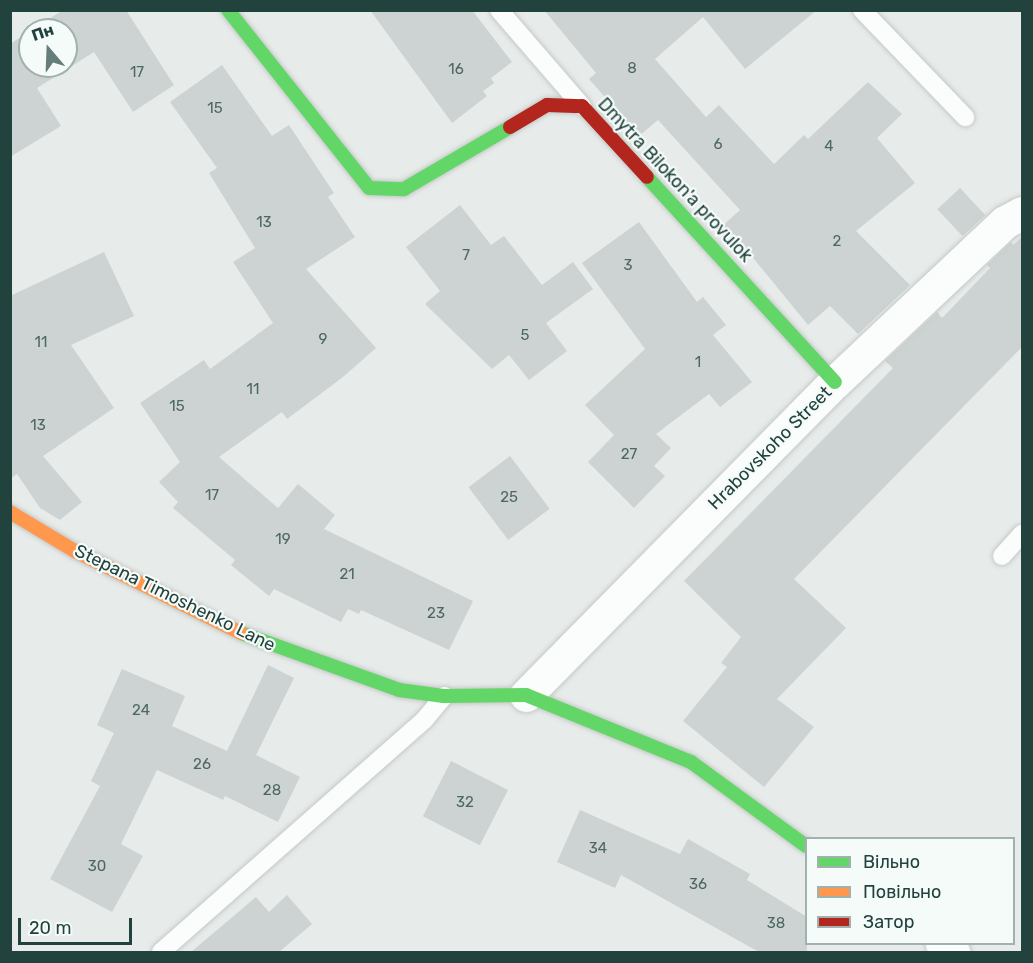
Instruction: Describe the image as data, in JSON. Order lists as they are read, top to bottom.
{
  "streets": {
    "street": ["Dmytra Bilokon'a provulok", "Hrabovskoho Street", "Stepana Timoshenko Lane"]
  },
  "crossings": [
    ["Dmytra Bilokon'a provulok", "Hrabovskoho Street"],
    ["Hrabovskoho Street", "Stepana Timoshenko Lane"]
  ],
  "house_numbers": [
    "8",
    "16",
    "17",
    "15",
    "6",
    "4",
    "13",
    "2",
    "7",
    "3",
    "5",
    "9",
    "11",
    "1",
    "11",
    "15",
    "13",
    "27",
    "17",
    "25",
    "19",
    "21",
    "23",
    "24",
    "26",
    "28",
    "32",
    "34",
    "30",
    "36",
    "38"
  ],
  "legend": ["Вільно", "Повільно", "Затор"],
  "scale_bar": "20 m",
  "north": "top"
}
